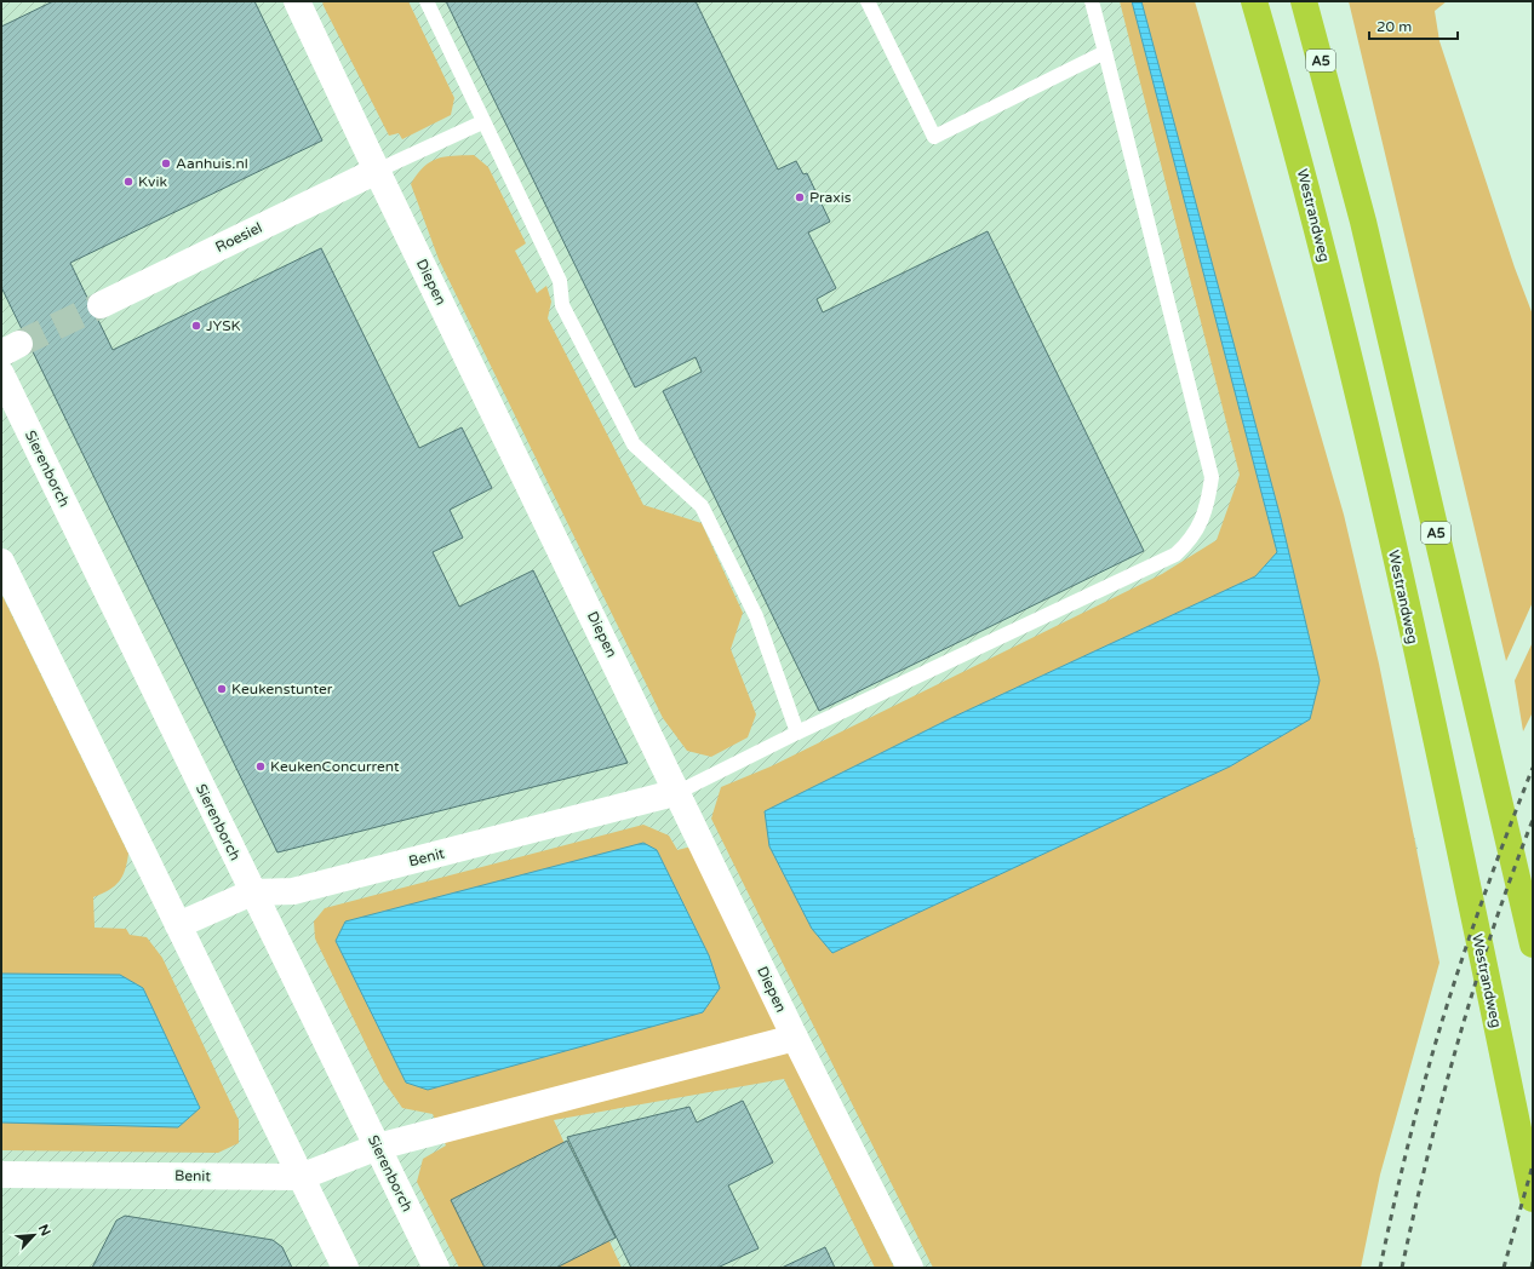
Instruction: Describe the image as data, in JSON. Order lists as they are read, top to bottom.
{
  "streets": {
    "highway": ["A5", "Westrandweg"],
    "street": [
      "Roesiel",
      "Diepen",
      "Sierenborch",
      "Benit"
    ]
  },
  "crossings": [
    ["Roesiel", "Diepen"],
    ["Diepen", "Benit"],
    ["Sierenborch", "Benit"]
  ],
  "places": [
    "Aanhuis.nl",
    "Kvik",
    "Praxis",
    "JYSK",
    "Keukenstunter",
    "KeukenConcurrent"
  ],
  "scale_bar": "20 m",
  "north": "top right"
}
